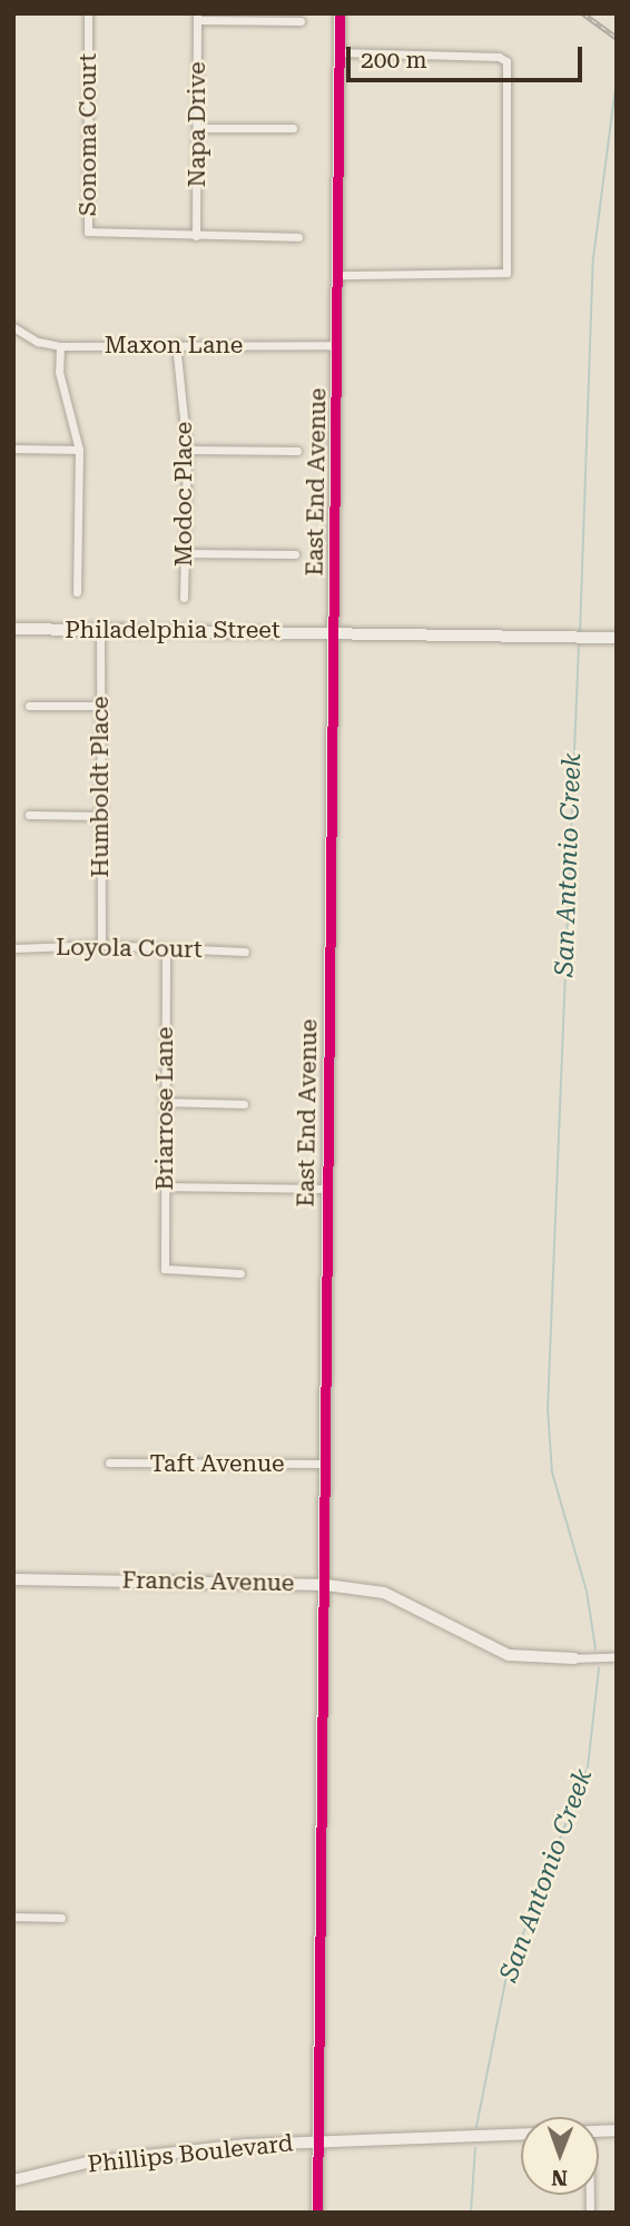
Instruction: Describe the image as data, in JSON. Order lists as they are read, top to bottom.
{
  "streets": {
    "street": [
      "Napa Drive",
      "Sonoma Court",
      "Maxon Lane",
      "East End Avenue",
      "Modoc Place",
      "Philadelphia Street",
      "Humboldt Place",
      "Loyola Court",
      "Briarrose Lane",
      "Taft Avenue",
      "Francis Avenue",
      "Phillips Boulevard"
    ]
  },
  "crossings": [
    ["Napa Drive", "Sonoma Court"],
    ["Maxon Lane", "East End Avenue"],
    ["Maxon Lane", "Modoc Place"],
    ["East End Avenue", "Philadelphia Street"],
    ["East End Avenue", "Taft Avenue"],
    ["East End Avenue", "Francis Avenue"],
    ["East End Avenue", "Phillips Boulevard"],
    ["Philadelphia Street", "Humboldt Place"],
    ["Humboldt Place", "Loyola Court"],
    ["Loyola Court", "Briarrose Lane"]
  ],
  "water": ["San Antonio Creek"],
  "scale_bar": "200 m",
  "north": "bottom"
}
